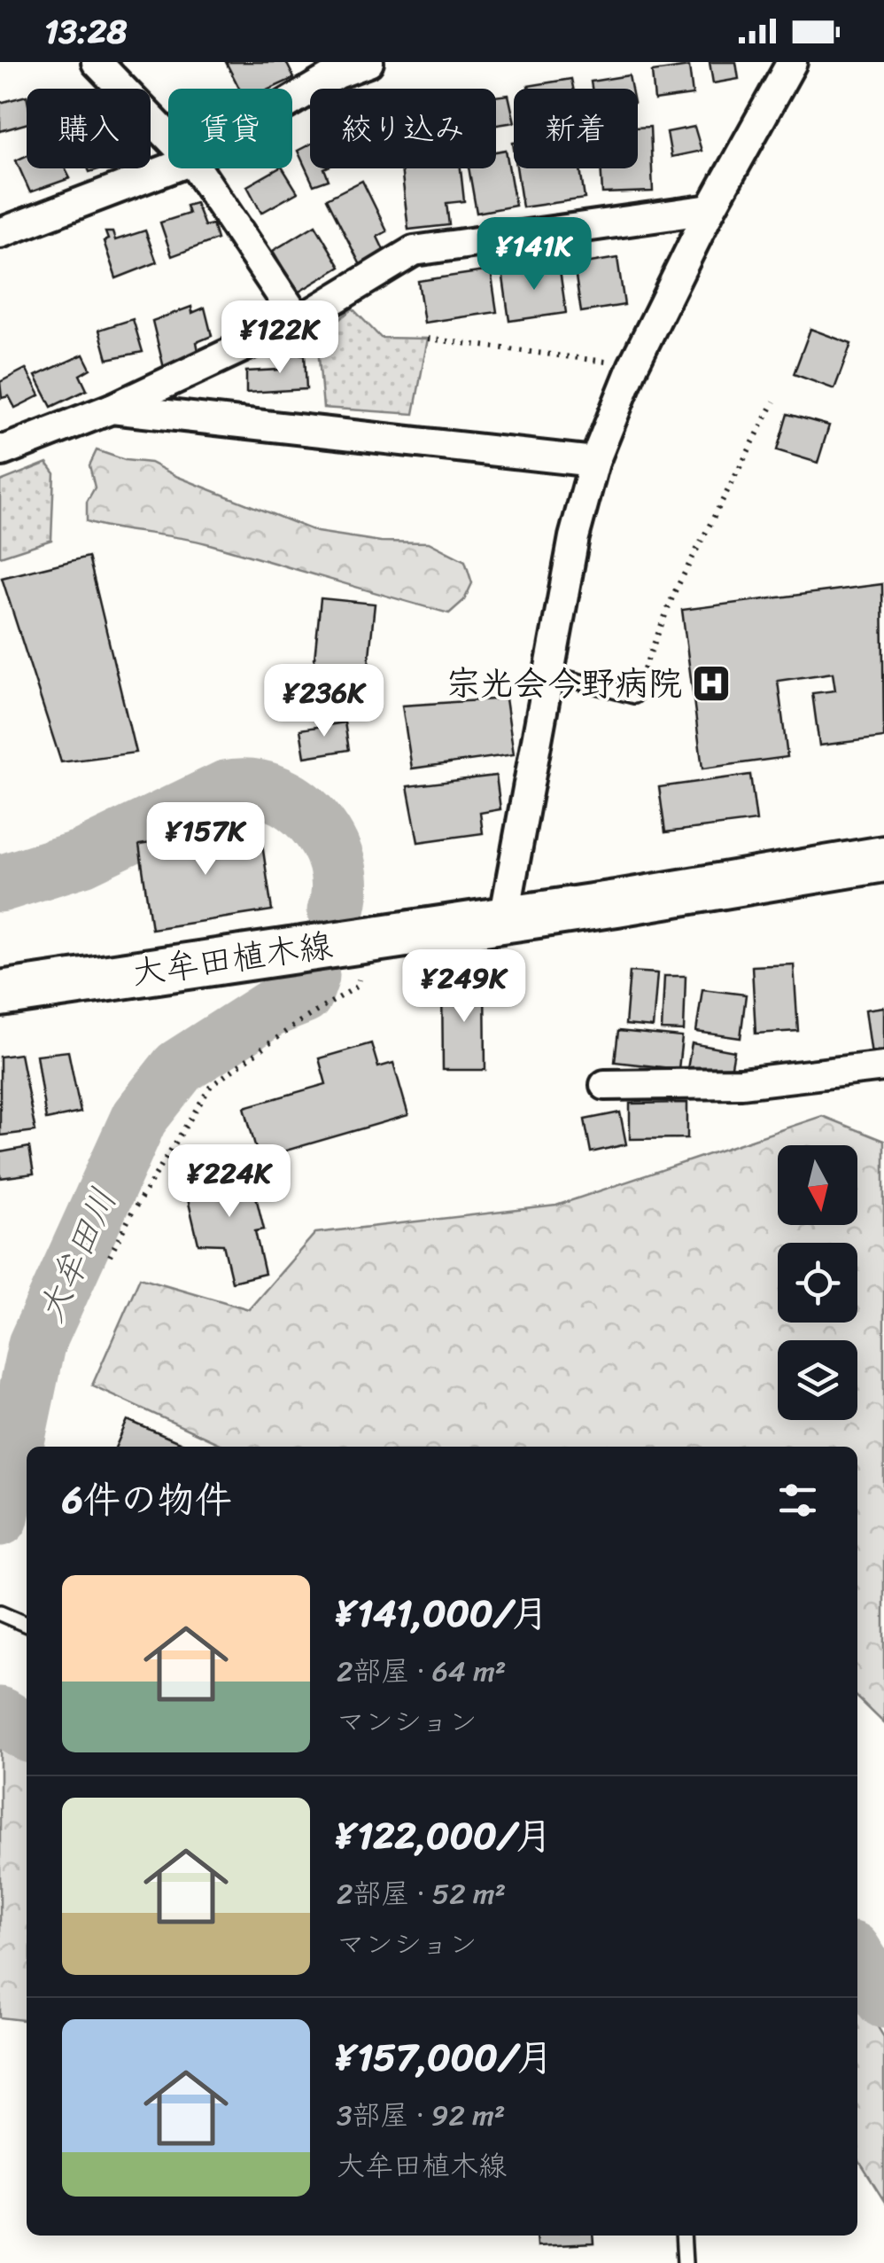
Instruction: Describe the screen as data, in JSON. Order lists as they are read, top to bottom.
{
  "streets": {
    "main road": ["大牟田植木線"]
  },
  "water": ["大牟田川"],
  "places": {
    "hospital": ["宗光会今野病院"]
  },
  "north": "bottom",
  "page": {
    "status": "13:28",
    "chip": [
      "購入",
      "賃貸",
      "絞り込み",
      "新着"
    ],
    "price": [
      "¥141K",
      "¥122K",
      "¥236K",
      "¥157K",
      "¥249K",
      "¥224K"
    ],
    "heading": "6件の物件",
    "list": [
      {
        "name": "¥141,000/月",
        "note": "2部屋 · 64 m² · マンション"
      },
      {
        "name": "¥122,000/月",
        "note": "2部屋 · 52 m² · マンション"
      },
      {
        "name": "¥157,000/月",
        "note": "3部屋 · 92 m² · 大牟田植木線"
      }
    ]
  }
}
